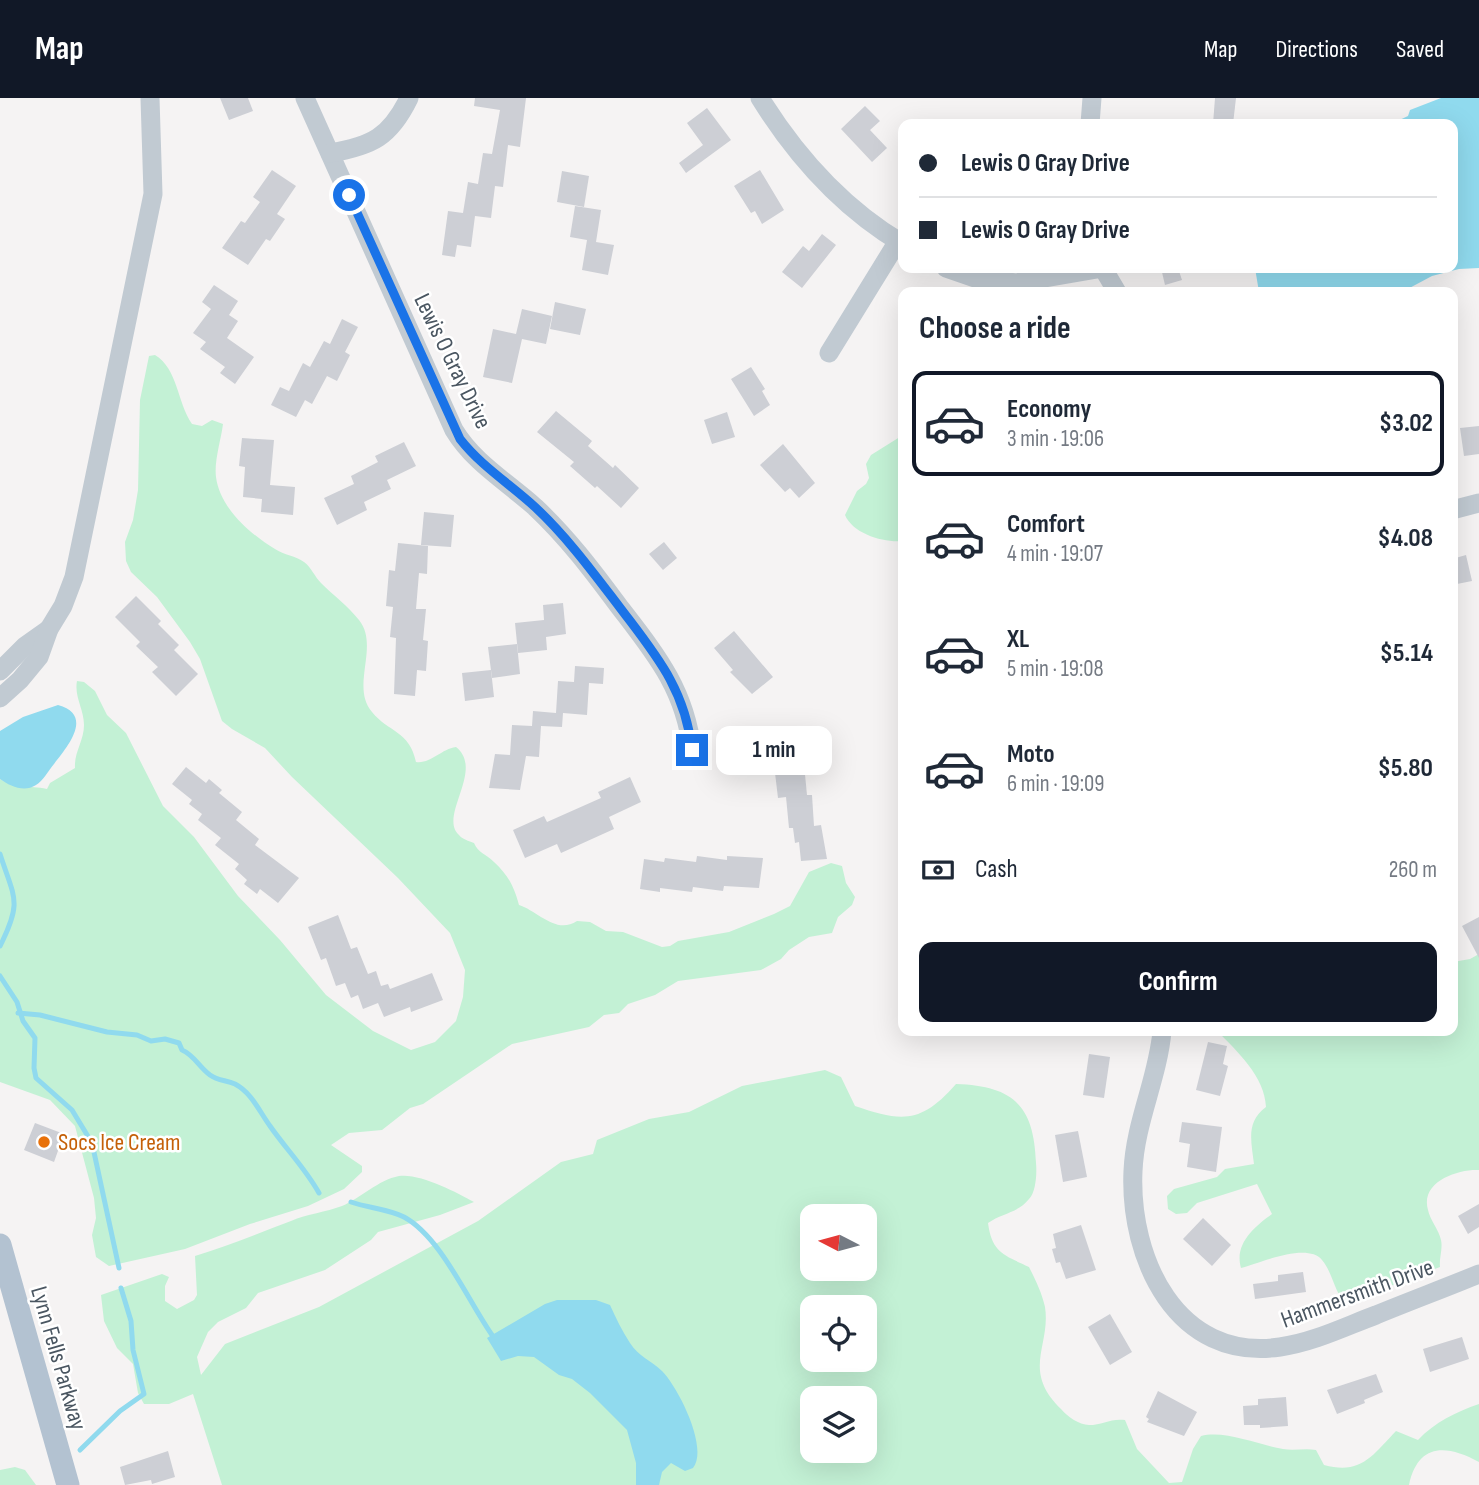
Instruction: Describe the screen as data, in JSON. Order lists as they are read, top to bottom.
{
  "streets": {
    "main road": ["Lynn Fells Parkway"],
    "street": ["Lewis O Gray Drive", "Hammersmith Drive"]
  },
  "places": ["Socs Ice Cream"],
  "north": "left",
  "page": {
    "header": "Map",
    "nav": ["Map", "Directions", "Saved"],
    "banner": ["Lewis O Gray Drive", "Lewis O Gray Drive"],
    "heading": "Choose a ride",
    "list": [
      {
        "name": "Economy",
        "note": "3 min · 19:06",
        "value": "$3.02"
      },
      {
        "name": "Comfort",
        "note": "4 min · 19:07",
        "value": "$4.08"
      },
      {
        "name": "XL",
        "note": "5 min · 19:08",
        "value": "$5.14"
      },
      {
        "name": "Moto",
        "note": "6 min · 19:09",
        "value": "$5.80"
      }
    ],
    "bubble": "1 min",
    "pay": ["Cash", "260 m"],
    "buttons": "Confirm"
  }
}
